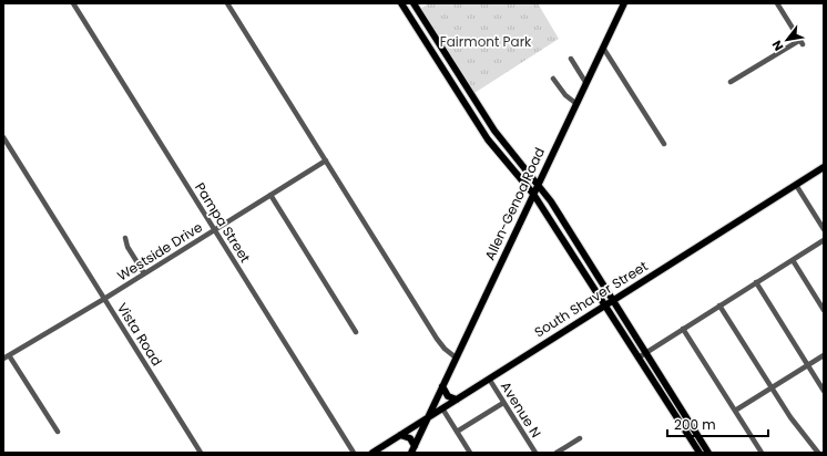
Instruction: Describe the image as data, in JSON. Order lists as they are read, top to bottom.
{
  "streets": {
    "main road": ["Allen-Genoa Road", "South Shaver Street"],
    "street": [
      "Pampa Street",
      "Westside Drive",
      "Vista Road",
      "Avenue N"
    ]
  },
  "crossings": [
    ["Allen-Genoa Road", "South Shaver Street"],
    ["Pampa Street", "Westside Drive"],
    ["Westside Drive", "Vista Road"],
    ["South Shaver Street", "Avenue N"]
  ],
  "parks": ["Fairmont Park"],
  "scale_bar": "200 m",
  "north": "bottom left"
}
